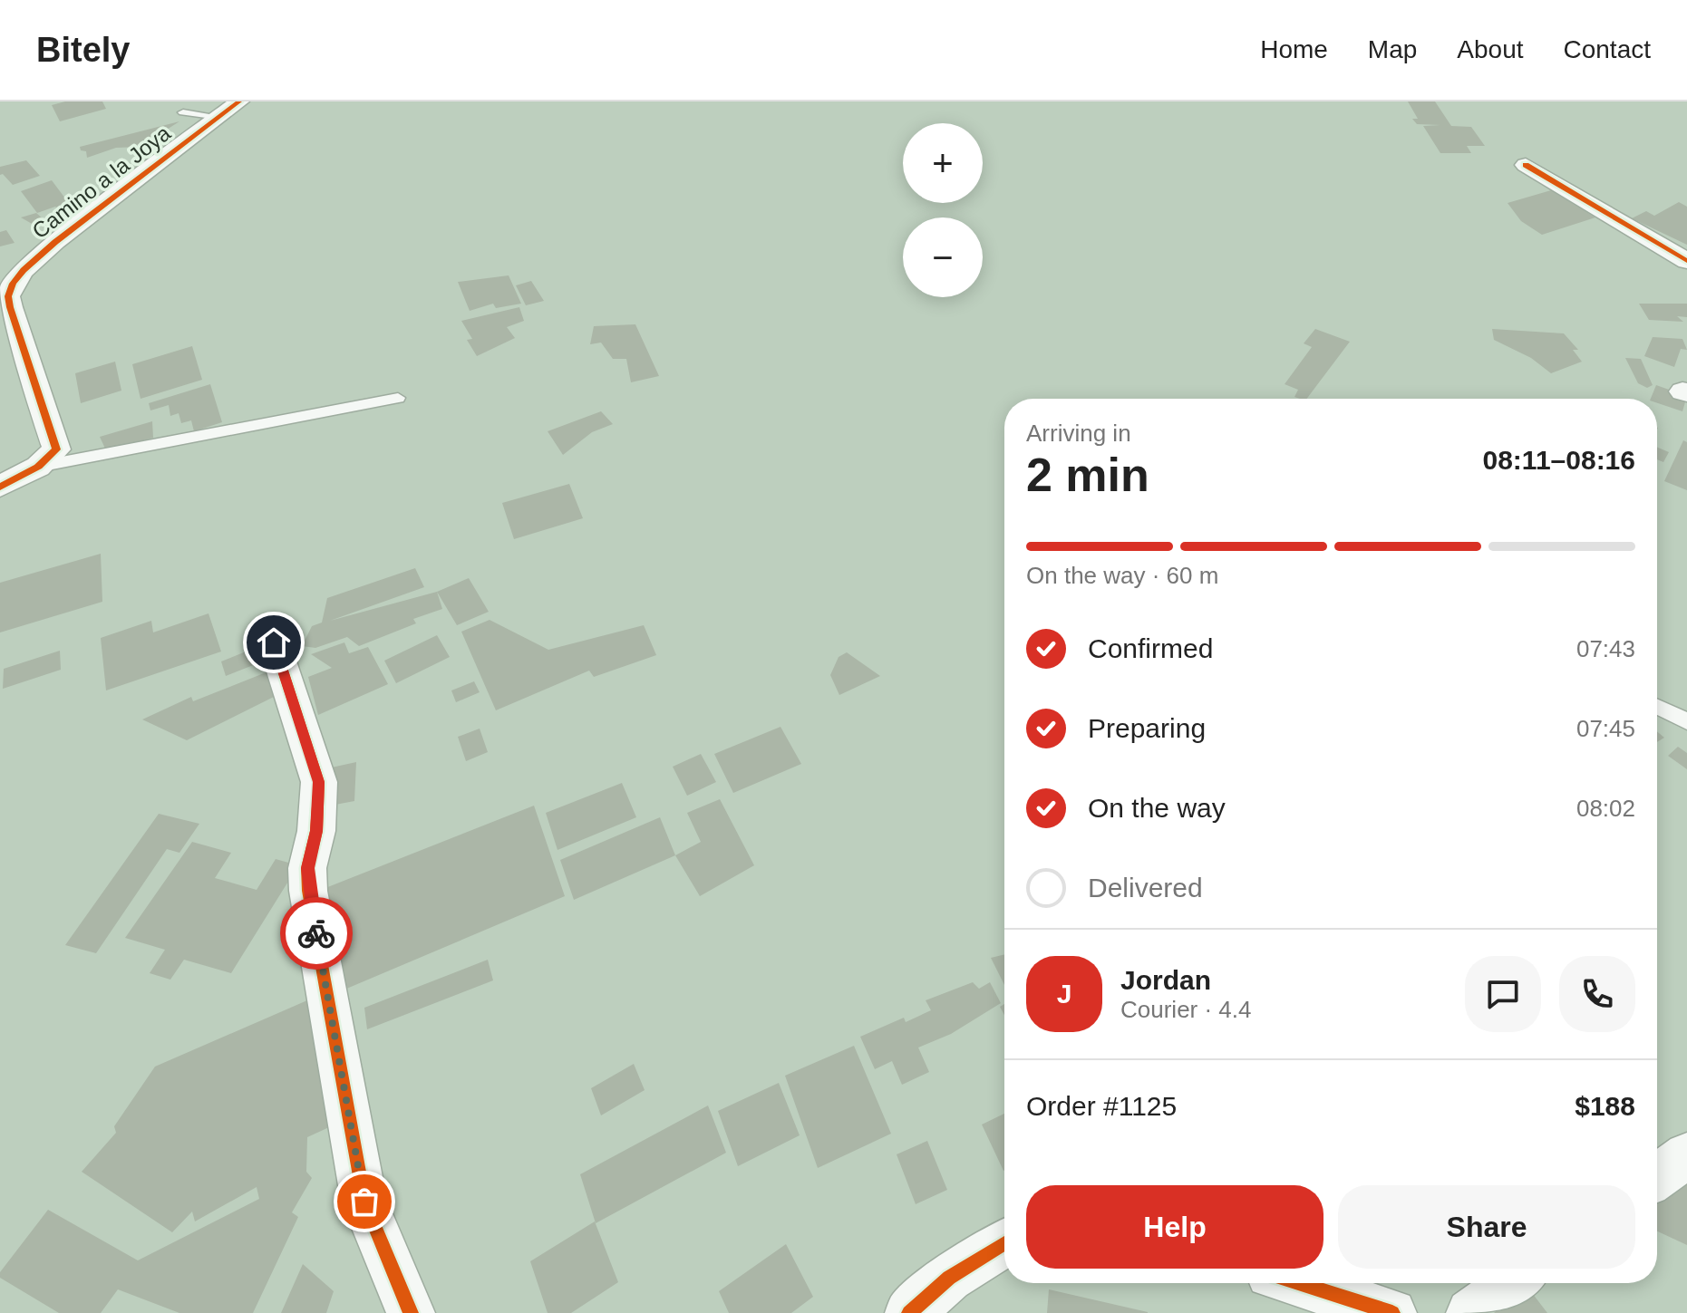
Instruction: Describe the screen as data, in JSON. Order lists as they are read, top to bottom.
{
  "streets": {
    "street": ["Camino a la Joya"]
  },
  "page": {
    "header": "Bitely",
    "nav": [
      "Home",
      "Map",
      "About",
      "Contact"
    ],
    "map_buttons": ["+", "−"],
    "heading": ["2 min", "Arriving in", "08:11–08:16"],
    "panel": [
      "Jordan",
      "Courier · 4.4",
      "Order #1125",
      "$188"
    ],
    "bar": "On the way · 60 m",
    "list": [
      ["Confirmed", "07:43"],
      ["Preparing", "07:45"],
      ["On the way", "08:02"],
      "Delivered"
    ],
    "round": "J",
    "buttons": ["Help", "Share"]
  }
}
